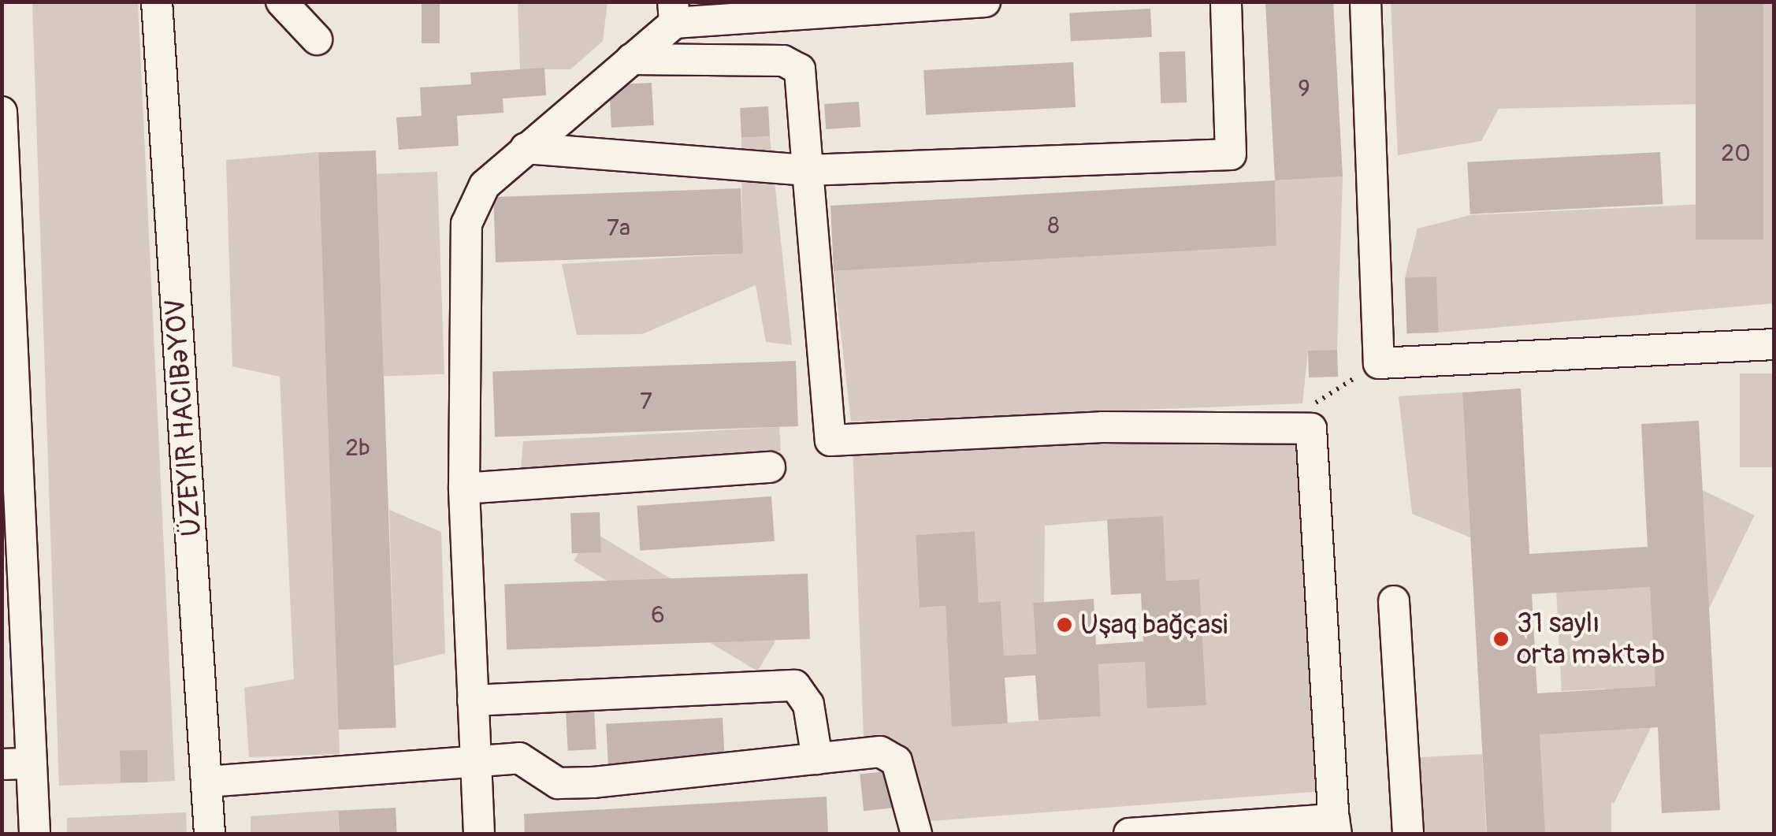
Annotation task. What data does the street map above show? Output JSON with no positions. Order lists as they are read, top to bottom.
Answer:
{
  "places": ["Uşaq bağçasi", "31 saylı orta məktəb"],
  "house_numbers": [
    "9",
    "20",
    "8",
    "7a",
    "7",
    "2b",
    "6"
  ]
}
